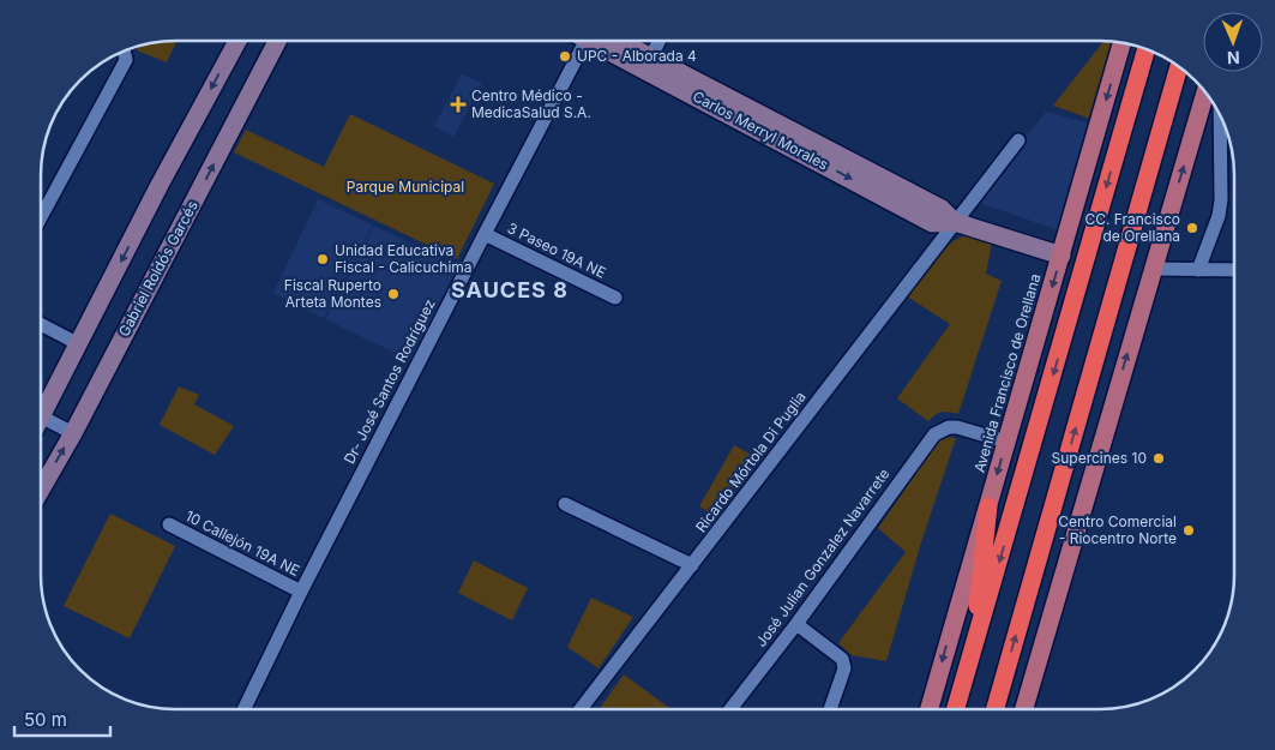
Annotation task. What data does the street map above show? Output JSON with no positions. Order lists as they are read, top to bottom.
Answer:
{
  "streets": {
    "main road": ["Carlos Merryl Morales", "Gabriel Roldós Garcés", "Avenida Francisco de Orellana"],
    "street": [
      "3 Paseo 19A NE",
      "Dr- José Santos Rodríguez",
      "Ricardo Mórtola Di Puglia",
      "10 Callejón 19A NE",
      "José Julian Gonzalez Navarrete"
    ]
  },
  "crossings": [
    ["Carlos Merryl Morales", "Avenida Francisco de Orellana"],
    ["Carlos Merryl Morales", "Ricardo Mórtola Di Puglia"],
    ["3 Paseo 19A NE", "Dr- José Santos Rodríguez"],
    ["Avenida Francisco de Orellana", "José Julian Gonzalez Navarrete"],
    ["Dr- José Santos Rodríguez", "10 Callejón 19A NE"]
  ],
  "districts": ["SAUCES 8"],
  "parks": ["Parque Municipal"],
  "places": {
    "other": [
      "UPC - Alborada 4",
      "CC. Francisco de Orellana",
      "Unidad Educativa Fiscal - Calicuchima",
      "Fiscal Ruperto Arteta Montes",
      "Supercines 10",
      "Centro Comercial - Riocentro Norte"
    ],
    "health": ["Centro Médico - MedicaSalud S.A."]
  },
  "scale_bar": "50 m",
  "north": "bottom"
}
